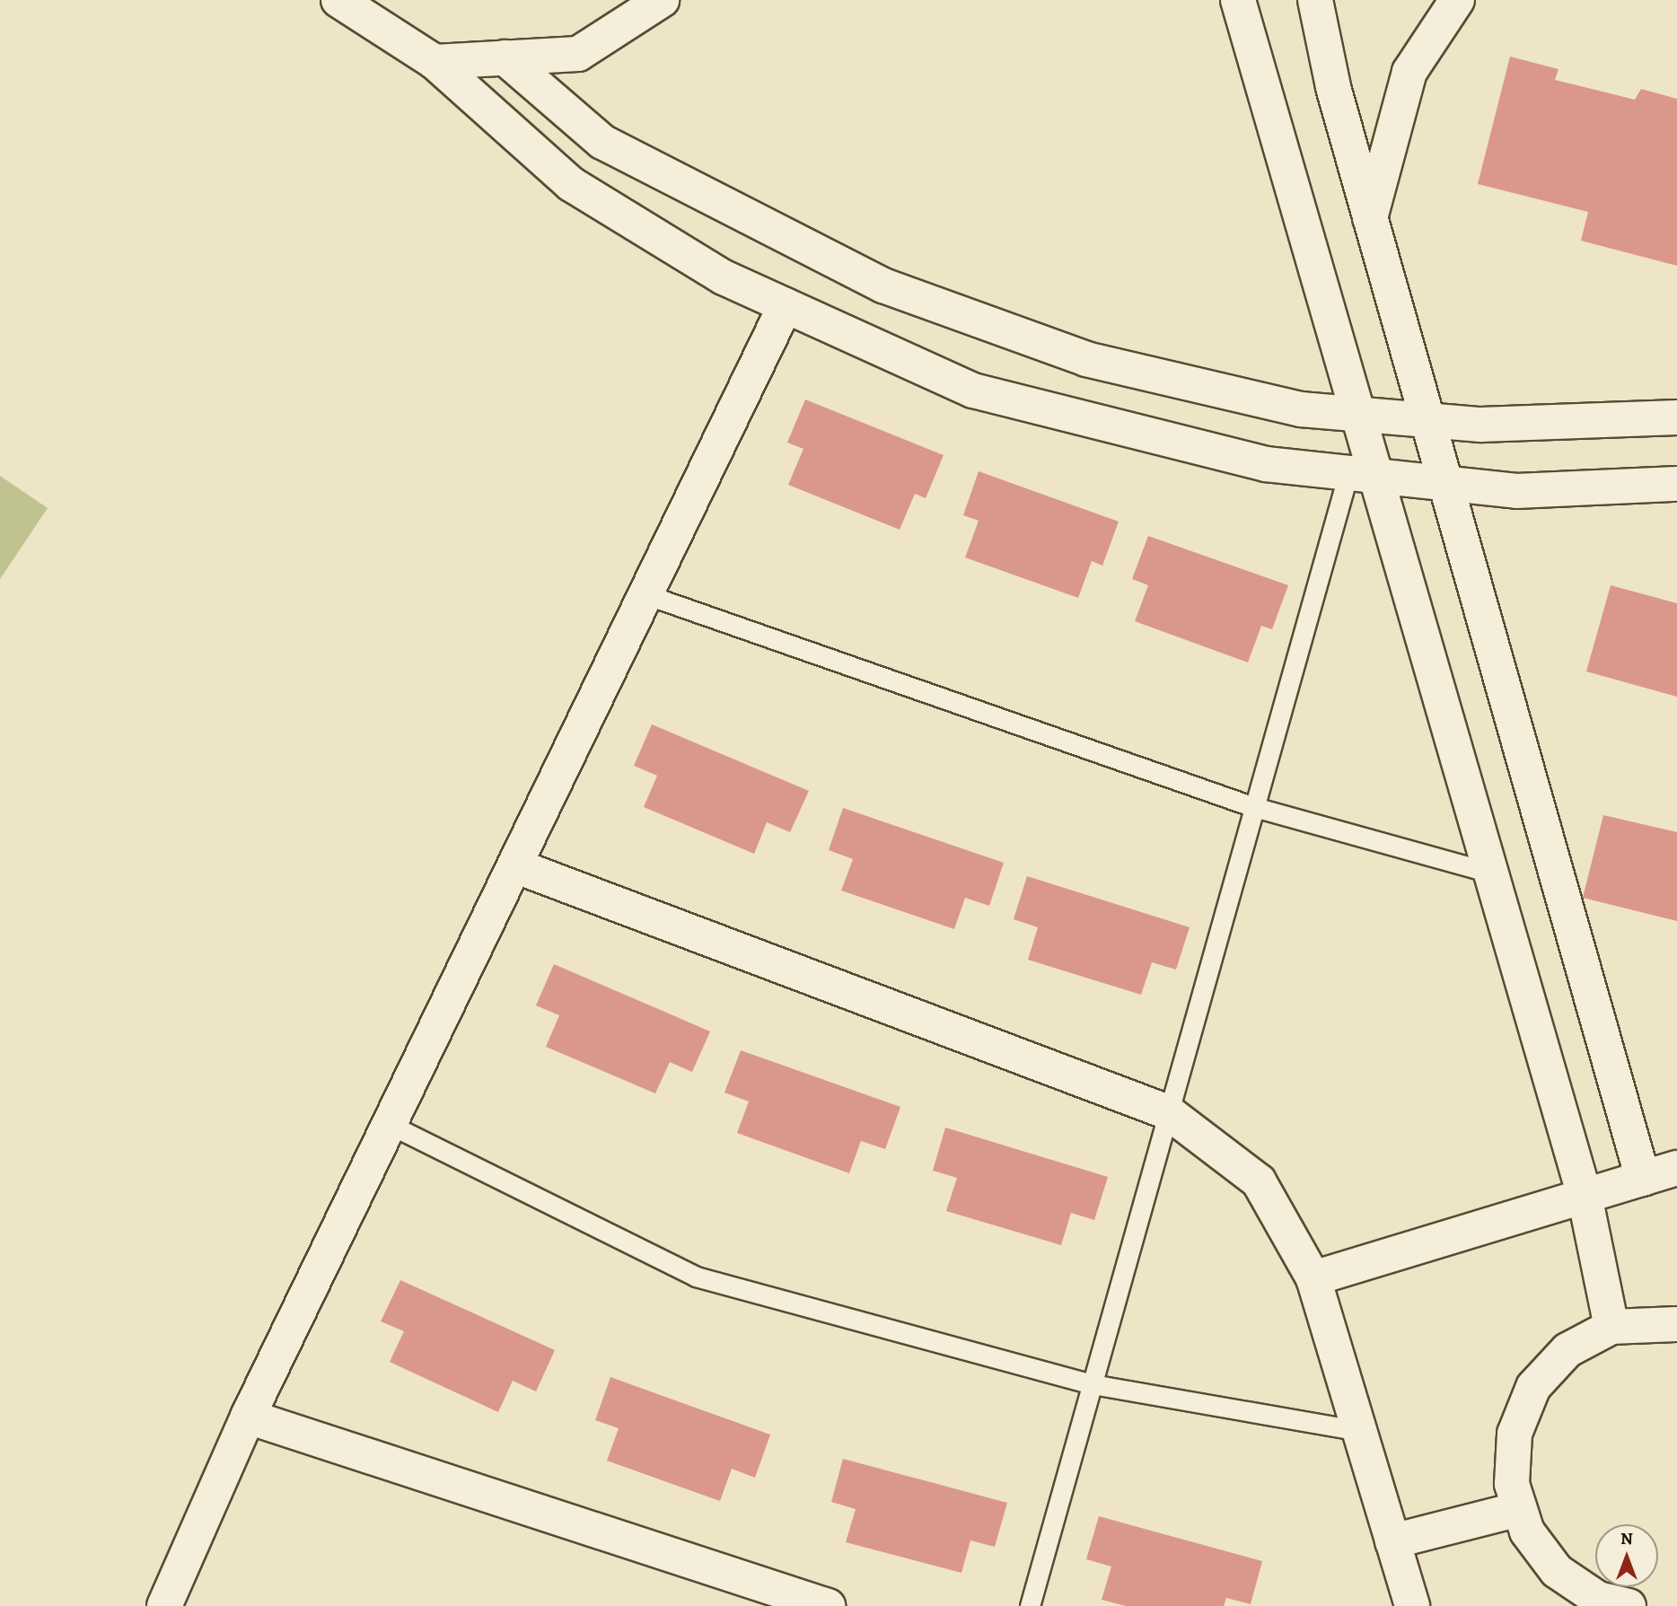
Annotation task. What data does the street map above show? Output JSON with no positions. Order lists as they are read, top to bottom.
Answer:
{
  "north": "top"
}
